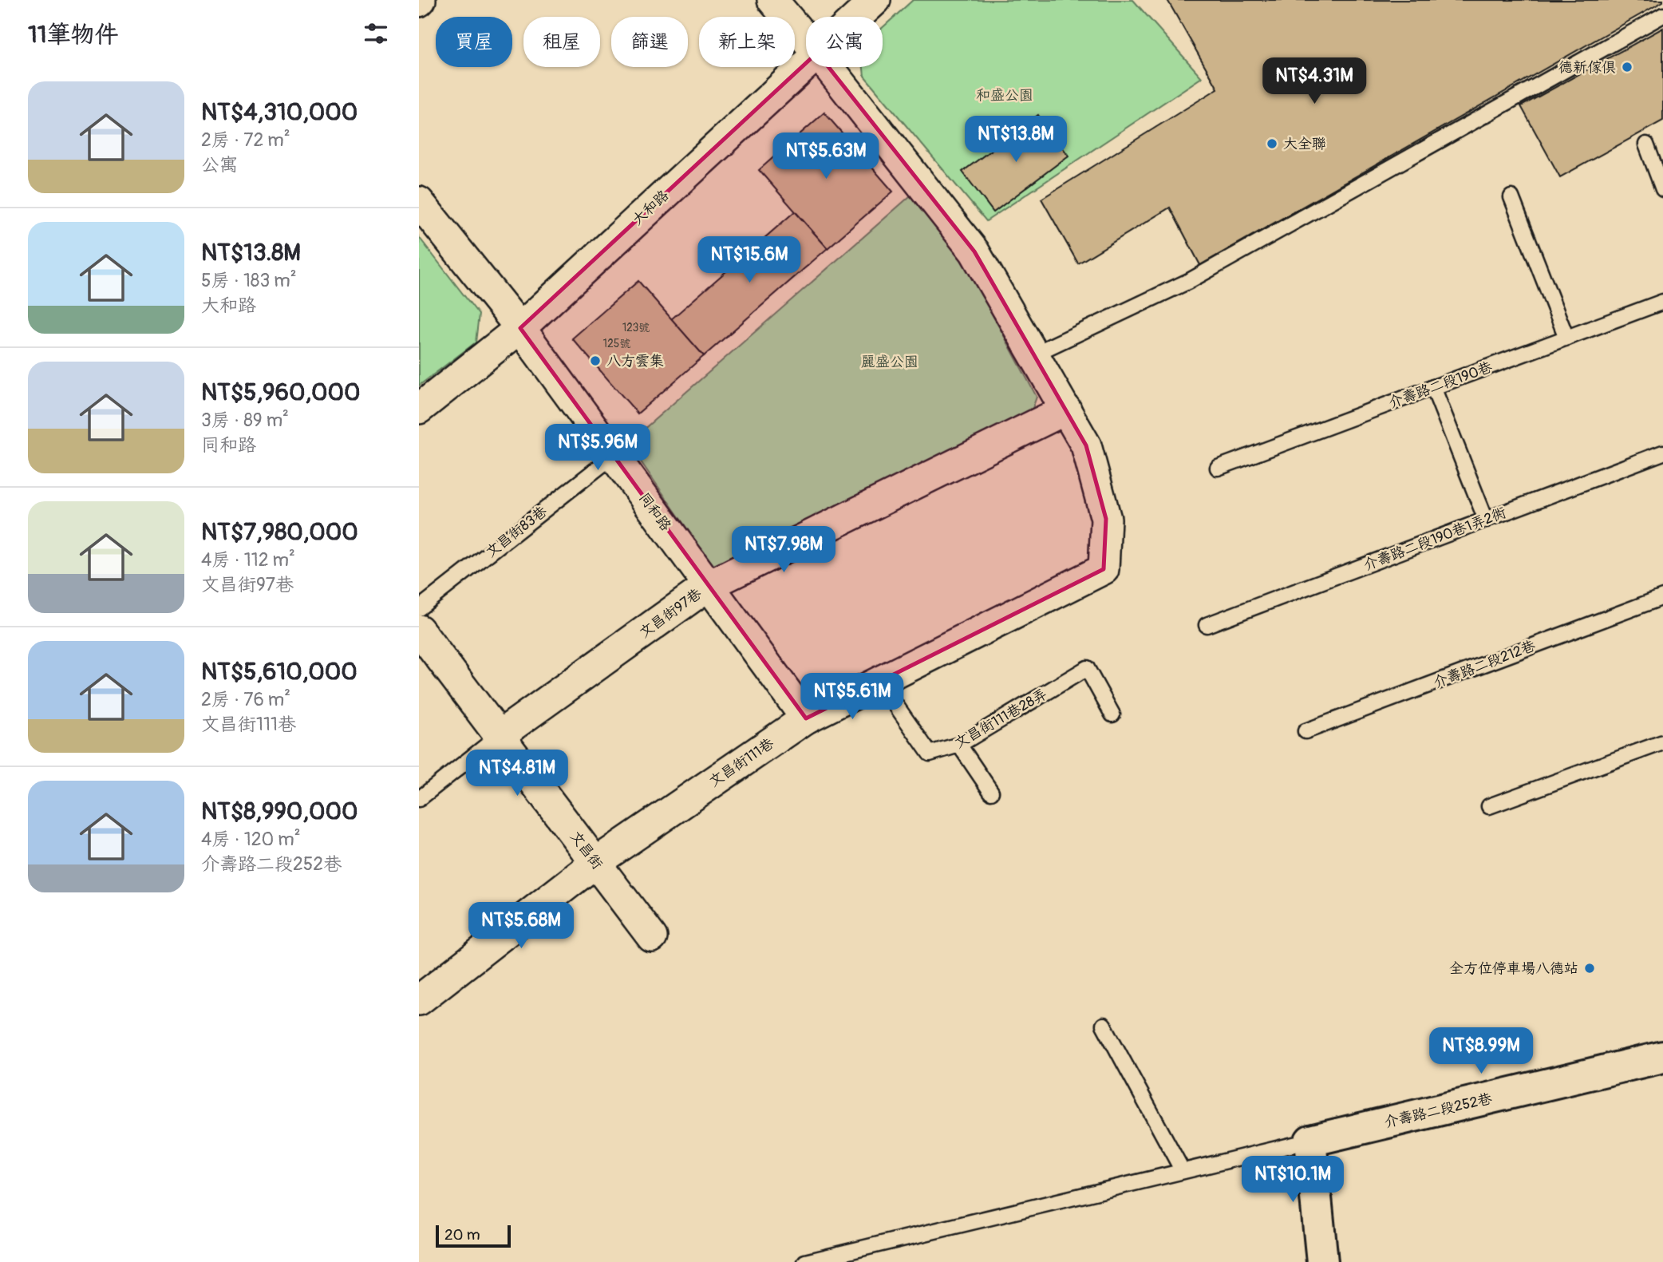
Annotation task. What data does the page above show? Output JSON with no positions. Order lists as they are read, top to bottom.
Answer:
{
  "streets": {
    "street": [
      "大和路",
      "同和路",
      "文昌街97巷",
      "文昌街111巷",
      "文昌街",
      "介壽路二段252巷"
    ],
    "lane": [
      "介壽路二段190巷",
      "文昌街83巷",
      "介壽路二段190巷1弄2衖",
      "介壽路二段212巷",
      "文昌街111巷28弄"
    ]
  },
  "crossings": [
    ["大和路", "同和路"],
    ["同和路", "文昌街83巷"],
    ["同和路", "文昌街97巷"],
    ["同和路", "文昌街111巷"],
    ["文昌街97巷", "文昌街111巷"],
    ["文昌街97巷", "文昌街"],
    ["文昌街111巷28弄", "文昌街111巷"],
    ["文昌街111巷", "文昌街"]
  ],
  "parks": ["和盛公園", "麗盛公園"],
  "places": [
    "德新傢俱",
    "大全聯",
    "八方雲集",
    "全方位停車場八德站"
  ],
  "house_numbers": ["123號", "125號"],
  "scale_bar": "20 m",
  "page": {
    "heading": "11筆物件",
    "chip": [
      "買屋",
      "租屋",
      "篩選",
      "新上架",
      "公寓"
    ],
    "price": [
      "NT$4.31M",
      "NT$13.8M",
      "NT$5.63M",
      "NT$15.6M",
      "NT$5.96M",
      "NT$7.98M",
      "NT$5.61M",
      "NT$4.81M",
      "NT$5.68M",
      "NT$8.99M",
      "NT$10.1M"
    ],
    "list": [
      {
        "name": "NT$4,310,000",
        "note": "2房 · 72 m² · 公寓"
      },
      {
        "name": "NT$13.8M",
        "note": "5房 · 183 m² · 大和路"
      },
      {
        "name": "NT$5,960,000",
        "note": "3房 · 89 m² · 同和路"
      },
      {
        "name": "NT$7,980,000",
        "note": "4房 · 112 m² · 文昌街97巷"
      },
      {
        "name": "NT$5,610,000",
        "note": "2房 · 76 m² · 文昌街111巷"
      },
      {
        "name": "NT$8,990,000",
        "note": "4房 · 120 m² · 介壽路二段252巷"
      }
    ],
    "scale": "20 m"
  }
}
